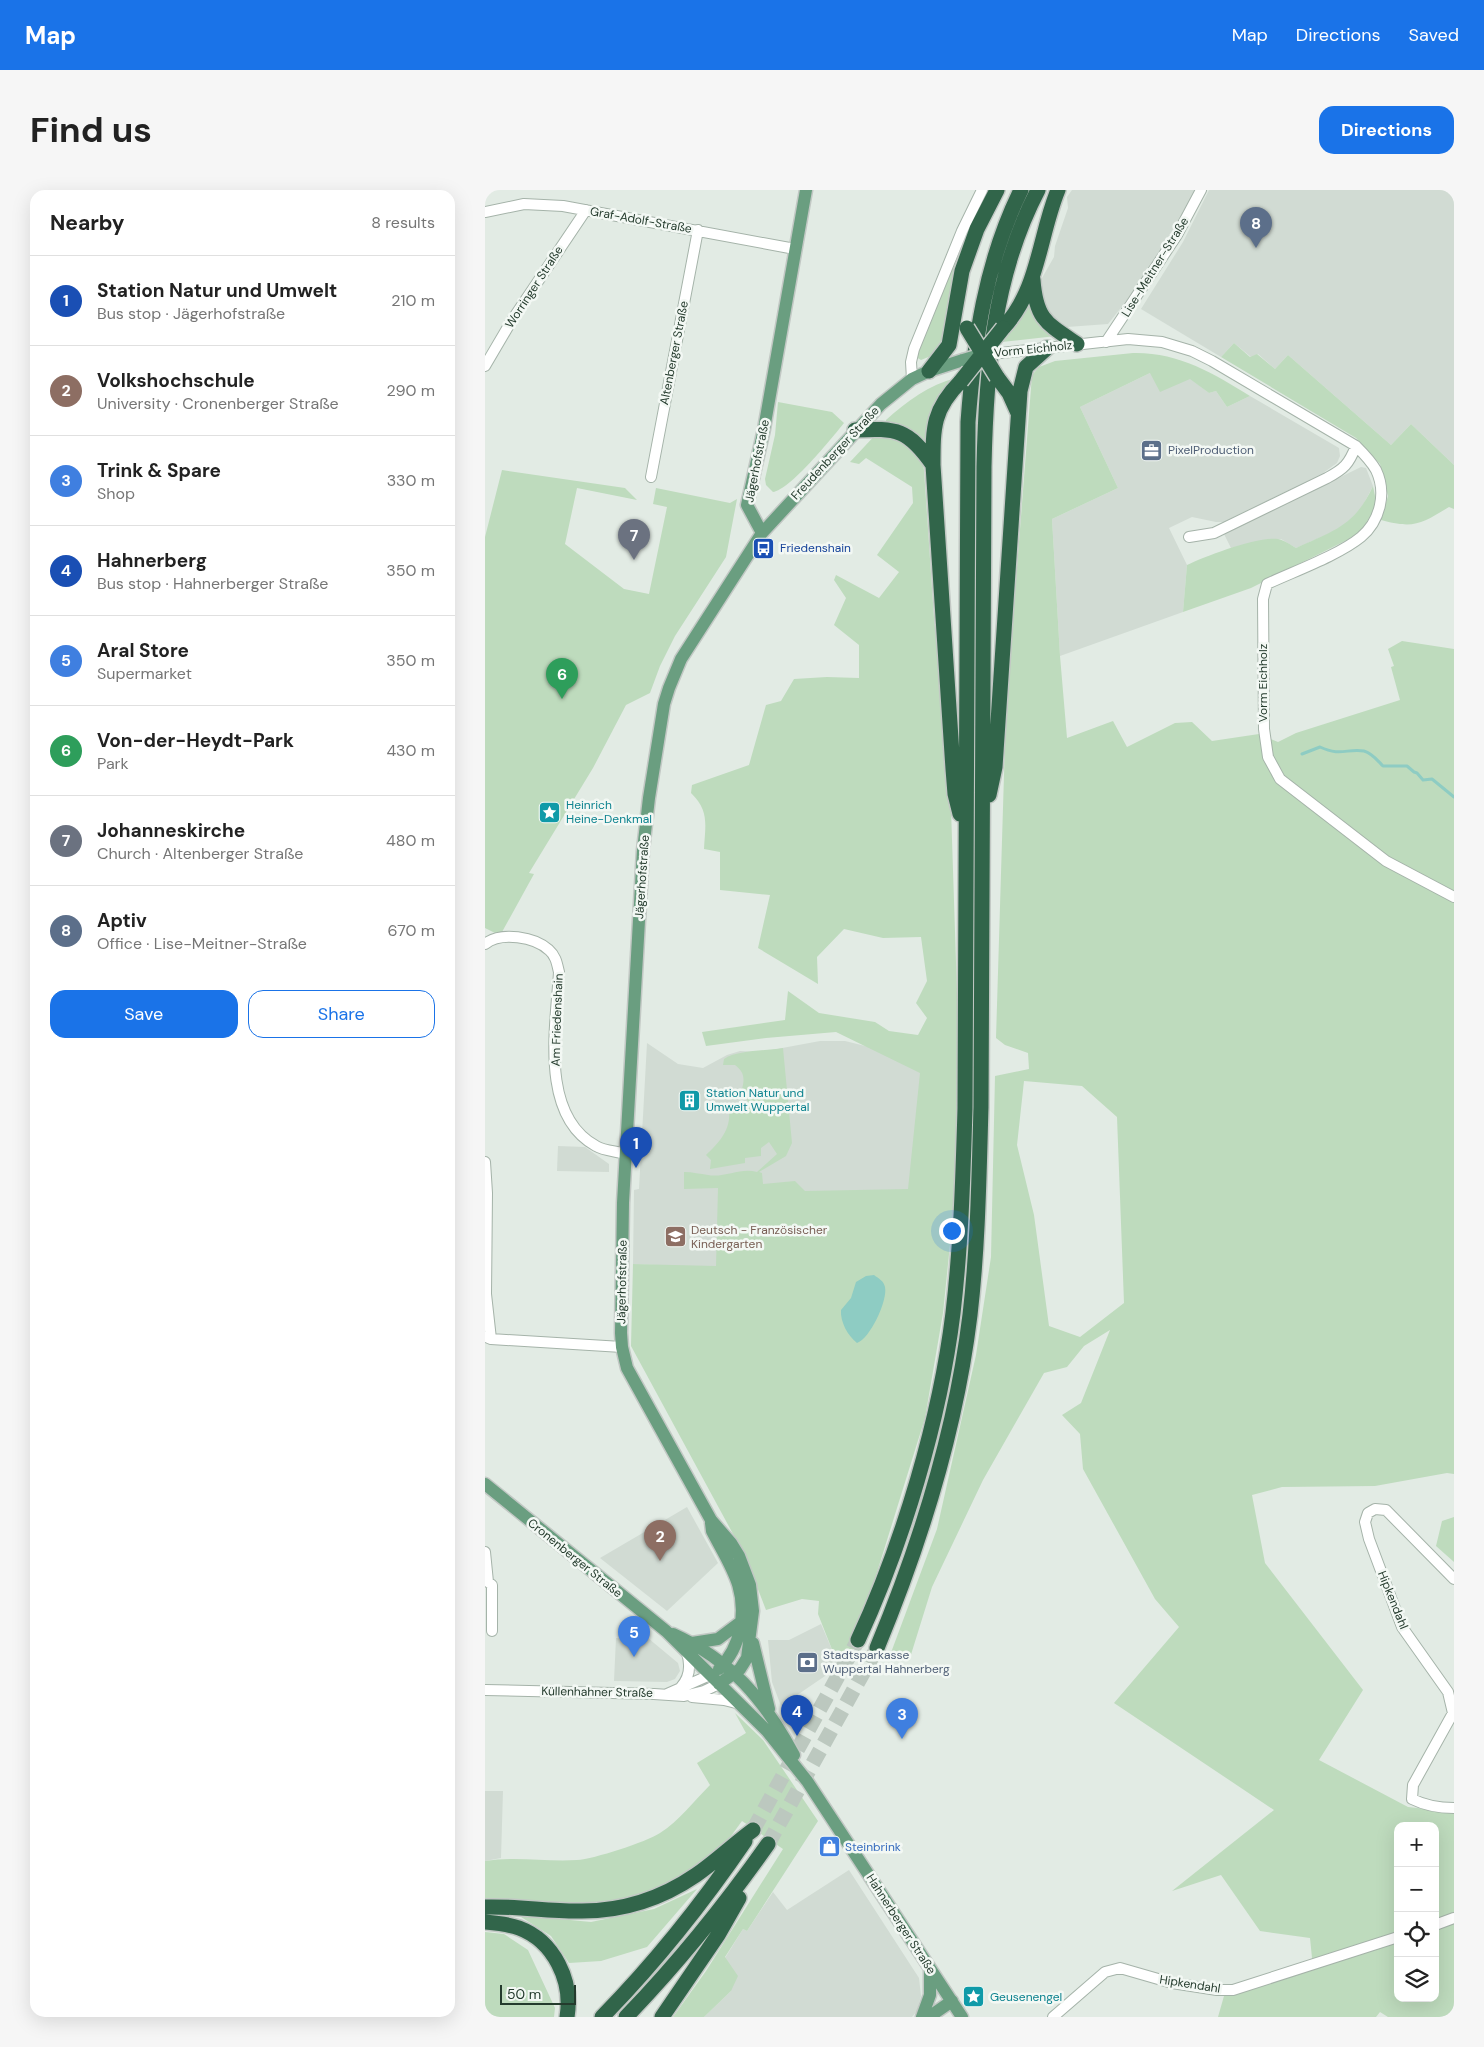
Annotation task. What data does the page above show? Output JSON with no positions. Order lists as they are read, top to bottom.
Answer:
{
  "streets": {
    "main road": [
      "Freudenberger Straße",
      "Jägerhofstraße",
      "Cronenberger Straße",
      "Hahnerberger Straße"
    ],
    "street": [
      "Graf-Adolf-Straße",
      "Lise-Meitner-Straße",
      "Worringer Straße",
      "Vorm Eichholz",
      "Altenberger Straße",
      "Am Friedenshain",
      "Hipkendahl",
      "Küllenhahner Straße"
    ]
  },
  "crossings": [
    ["Graf-Adolf-Straße", "Worringer Straße"],
    ["Graf-Adolf-Straße", "Altenberger Straße"],
    ["Graf-Adolf-Straße", "Jägerhofstraße"],
    ["Lise-Meitner-Straße", "Vorm Eichholz"],
    ["Vorm Eichholz", "Freudenberger Straße"],
    ["Freudenberger Straße", "Jägerhofstraße"],
    ["Jägerhofstraße", "Am Friedenshain"],
    ["Jägerhofstraße", "Cronenberger Straße"],
    ["Jägerhofstraße", "Hahnerberger Straße"],
    ["Cronenberger Straße", "Hahnerberger Straße"]
  ],
  "places": {
    "office": ["PixelProduction"],
    "bus stop": ["Friedenshain"],
    "place": ["Heinrich Heine-Denkmal", "Geusenengel"],
    "building": ["Station Natur und Umwelt Wuppertal"],
    "school or university": ["Deutsch - Französischer Kindergarten"],
    "bank": ["Stadtsparkasse Wuppertal Hahnerberg"],
    "shop": ["Steinbrink"]
  },
  "scale_bar": "50 m",
  "page": {
    "header": "Map",
    "nav": ["Map", "Directions", "Saved"],
    "buttons": [
      "Directions",
      ["Save", "Share"]
    ],
    "title": "Find us",
    "heading": ["Nearby", "8 results"],
    "pins": [
      "8",
      "7",
      "6",
      "1",
      "2",
      "5",
      "4",
      "3"
    ],
    "list": [
      {
        "mark": "1",
        "name": "Station Natur und Umwelt",
        "note": "Bus stop · Jägerhofstraße",
        "value": "210 m"
      },
      {
        "mark": "2",
        "name": "Volkshochschule",
        "note": "University · Cronenberger Straße",
        "value": "290 m"
      },
      {
        "mark": "3",
        "name": "Trink & Spare",
        "note": "Shop",
        "value": "330 m"
      },
      {
        "mark": "4",
        "name": "Hahnerberg",
        "note": "Bus stop · Hahnerberger Straße",
        "value": "350 m"
      },
      {
        "mark": "5",
        "name": "Aral Store",
        "note": "Supermarket",
        "value": "350 m"
      },
      {
        "mark": "6",
        "name": "Von-der-Heydt-Park",
        "note": "Park",
        "value": "430 m"
      },
      {
        "mark": "7",
        "name": "Johanneskirche",
        "note": "Church · Altenberger Straße",
        "value": "480 m"
      },
      {
        "mark": "8",
        "name": "Aptiv",
        "note": "Office · Lise-Meitner-Straße",
        "value": "670 m"
      }
    ],
    "map_buttons": ["+", "−"],
    "scale": "50 m"
  }
}
